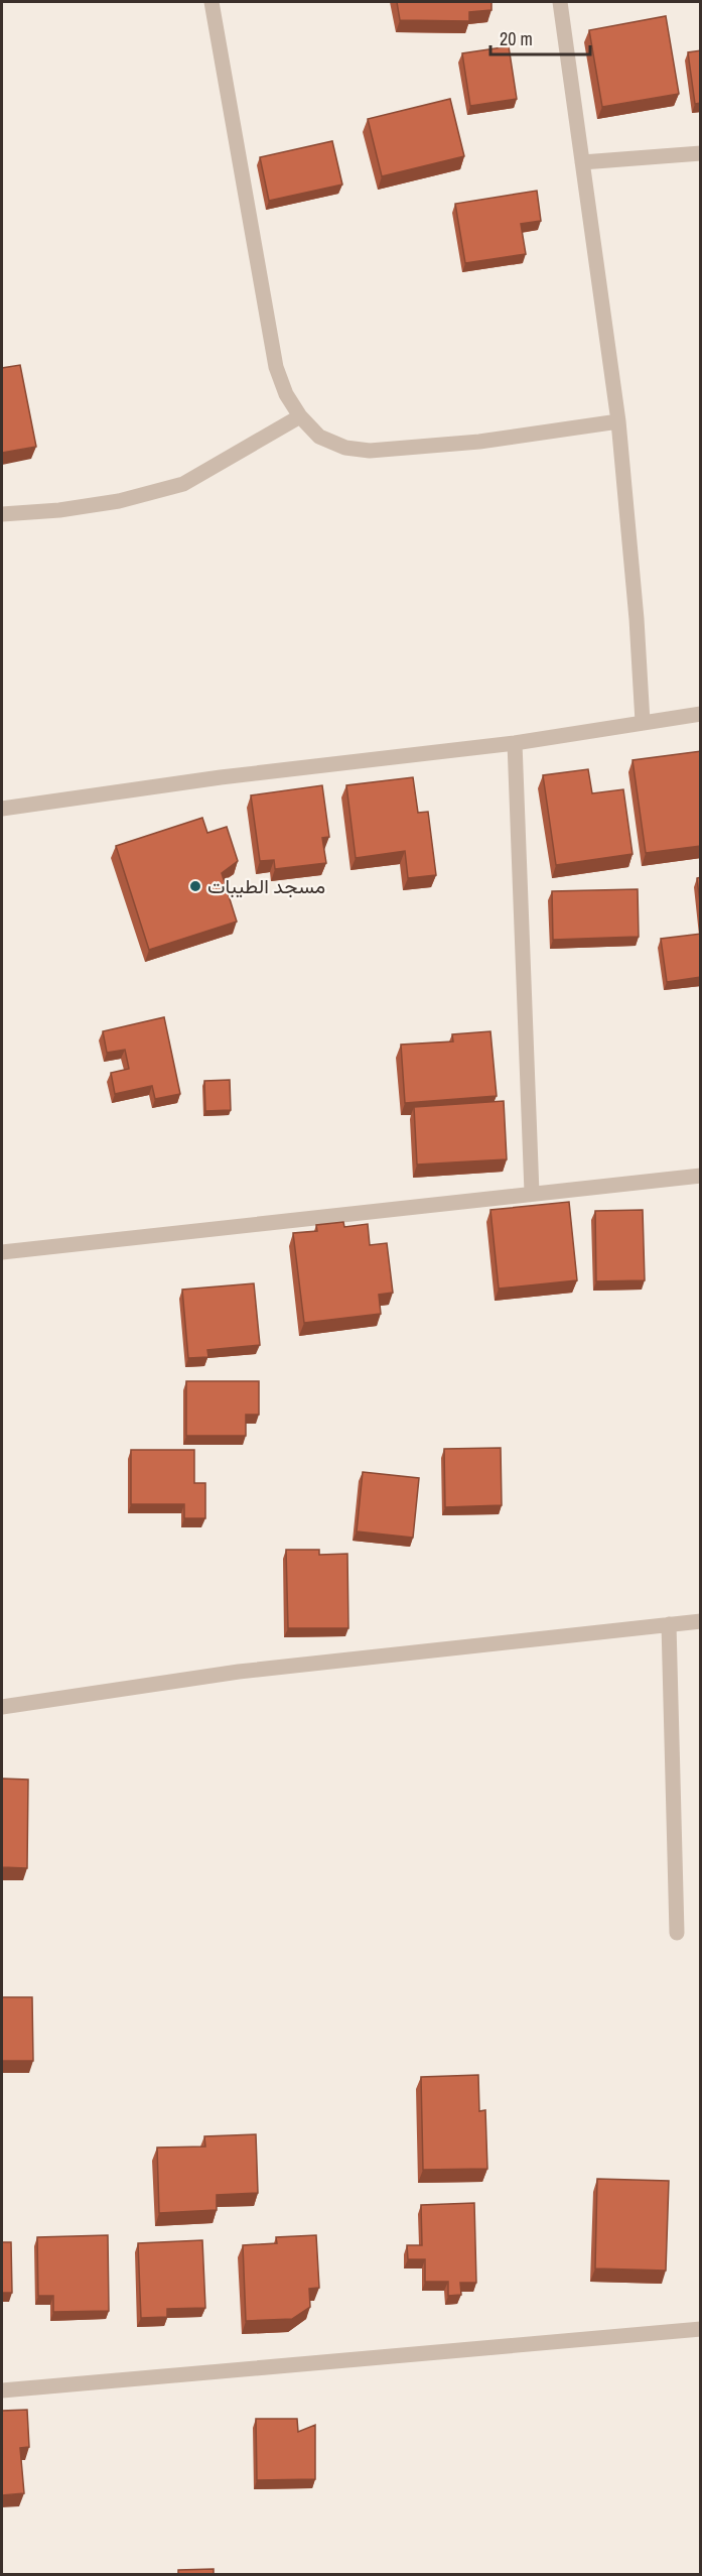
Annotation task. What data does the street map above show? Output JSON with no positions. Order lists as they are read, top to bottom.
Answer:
{
  "places": ["مسجد الطيبات"],
  "scale_bar": "20 m"
}
